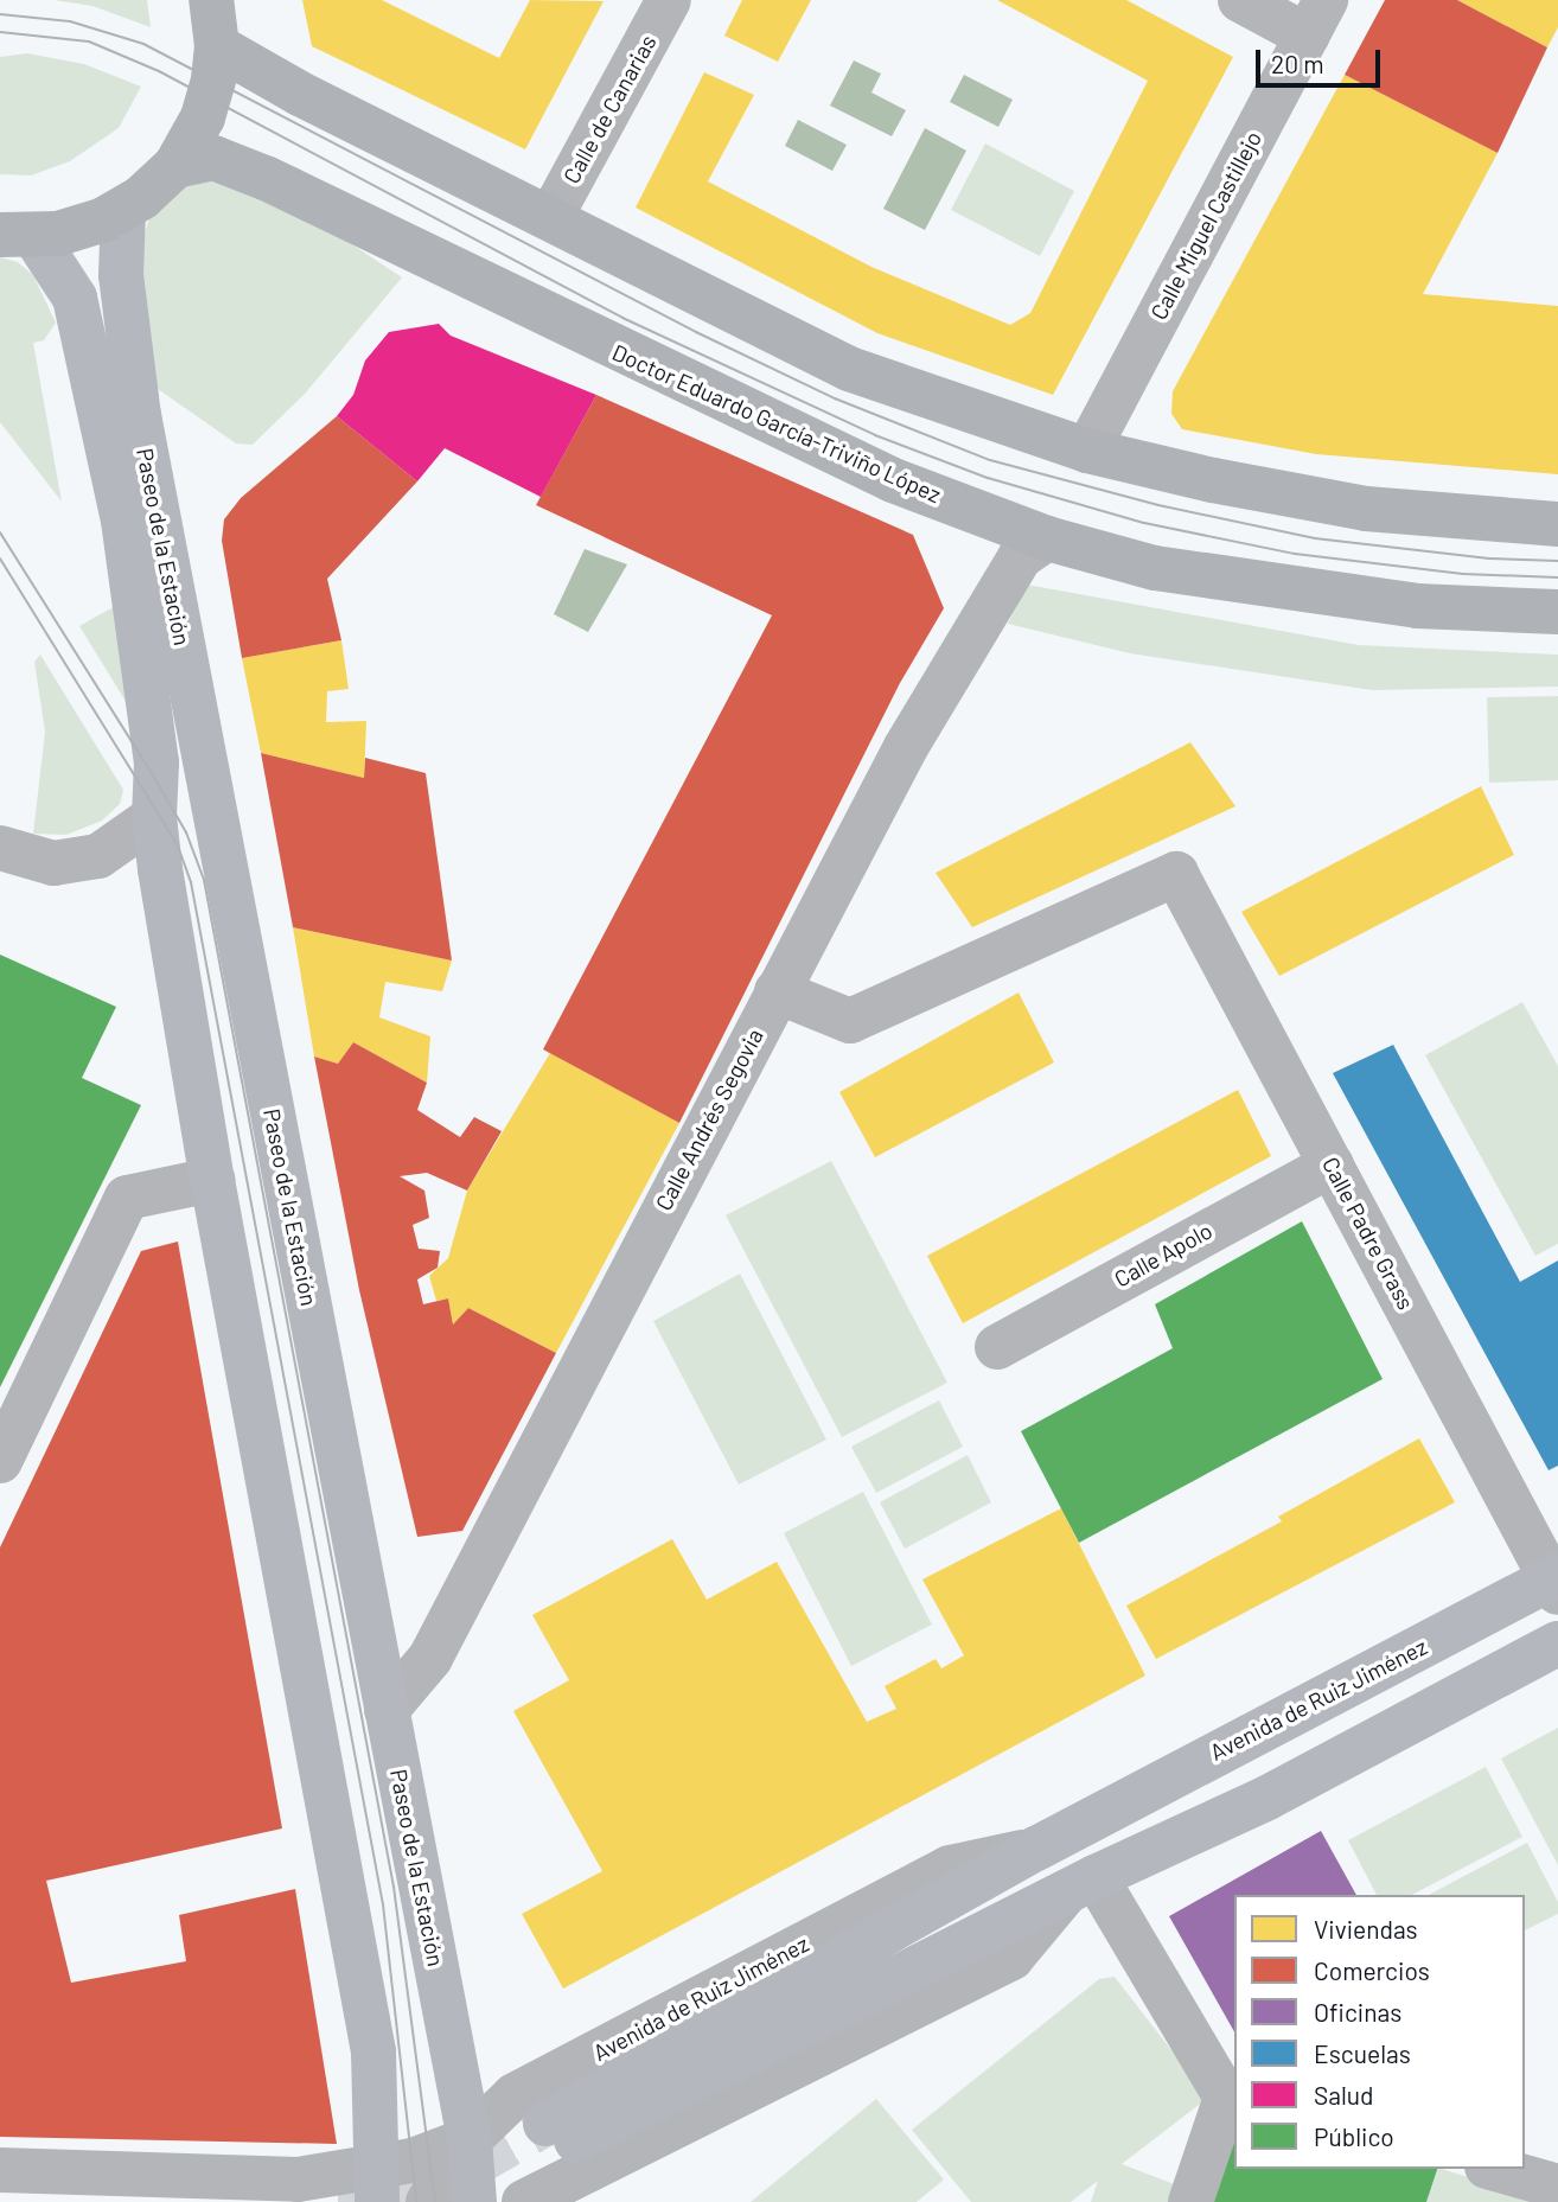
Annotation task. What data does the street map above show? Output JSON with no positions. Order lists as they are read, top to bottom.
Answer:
{
  "streets": {
    "highway": ["Doctor Eduardo García-Triviño López"],
    "main road": ["Paseo de la Estación", "Avenida de Ruiz Jiménez"],
    "street": [
      "Calle de Canarias",
      "Calle Miguel Castillejo",
      "Calle Andrés Segovia",
      "Calle Padre Grass",
      "Calle Apolo"
    ]
  },
  "crossings": [
    ["Doctor Eduardo García-Triviño López", "Calle Andrés Segovia"],
    ["Paseo de la Estación", "Calle Andrés Segovia"],
    ["Paseo de la Estación", "Avenida de Ruiz Jiménez"],
    ["Calle Andrés Segovia", "Calle Padre Grass"],
    ["Calle Padre Grass", "Calle Apolo"],
    ["Calle Padre Grass", "Avenida de Ruiz Jiménez"]
  ],
  "legend": [
    "Viviendas",
    "Comercios",
    "Oficinas",
    "Escuelas",
    "Salud",
    "Público"
  ],
  "scale_bar": "20 m"
}
